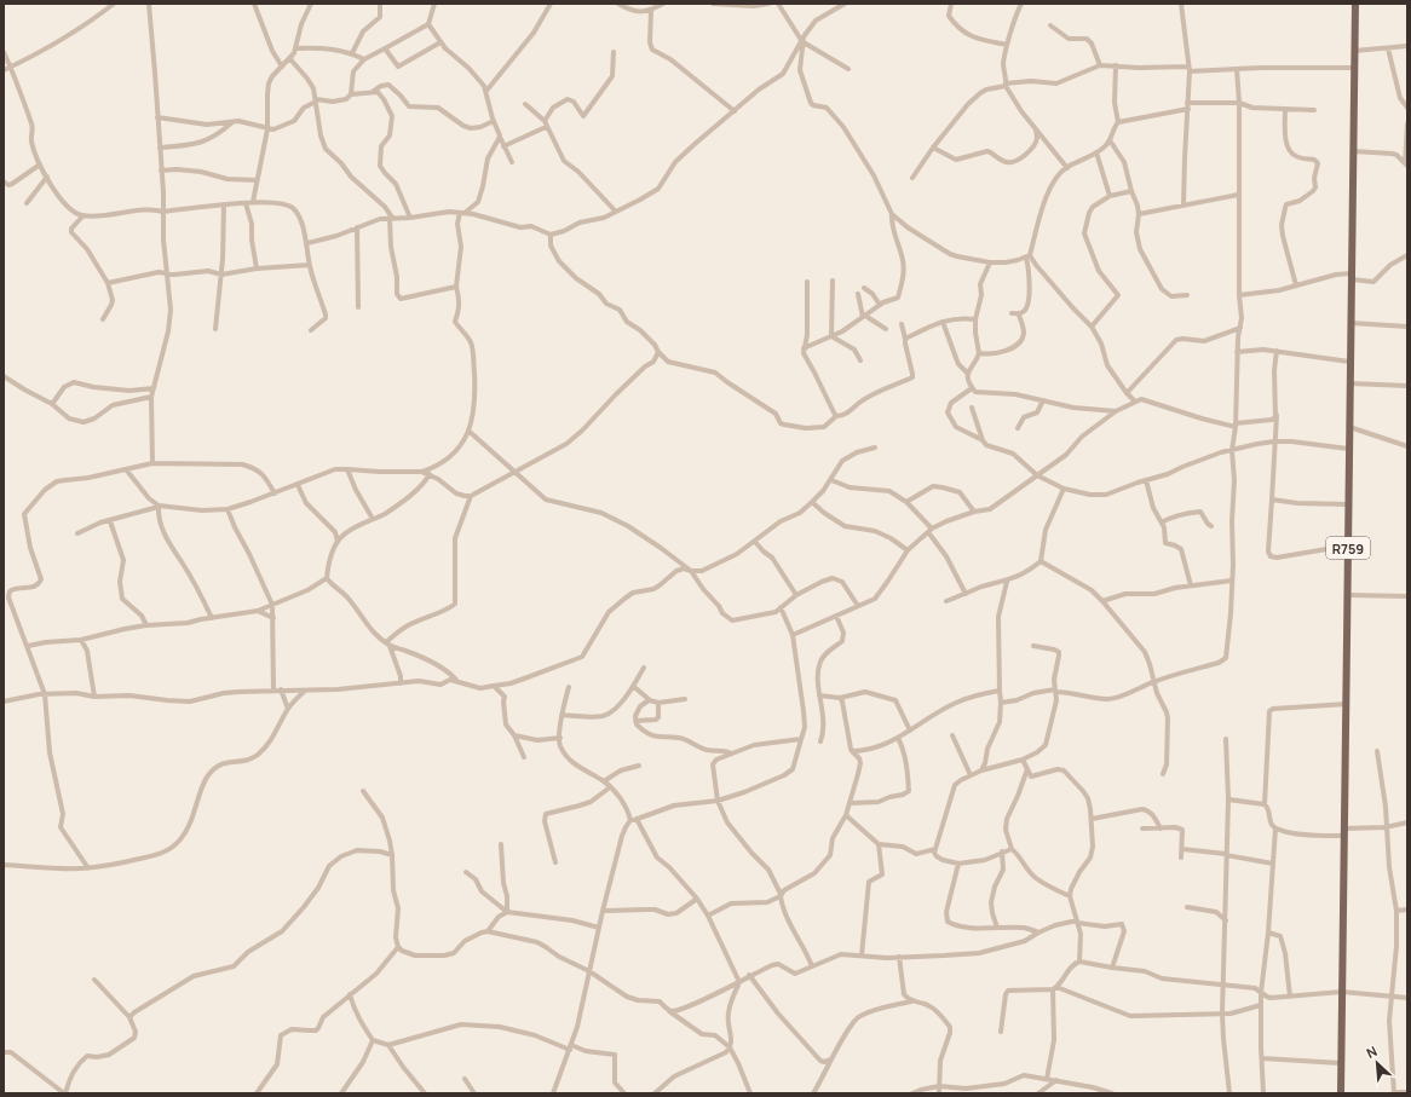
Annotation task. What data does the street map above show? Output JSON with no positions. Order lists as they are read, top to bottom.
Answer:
{
  "streets": {
    "main road": ["R759"]
  },
  "north": "top left"
}
